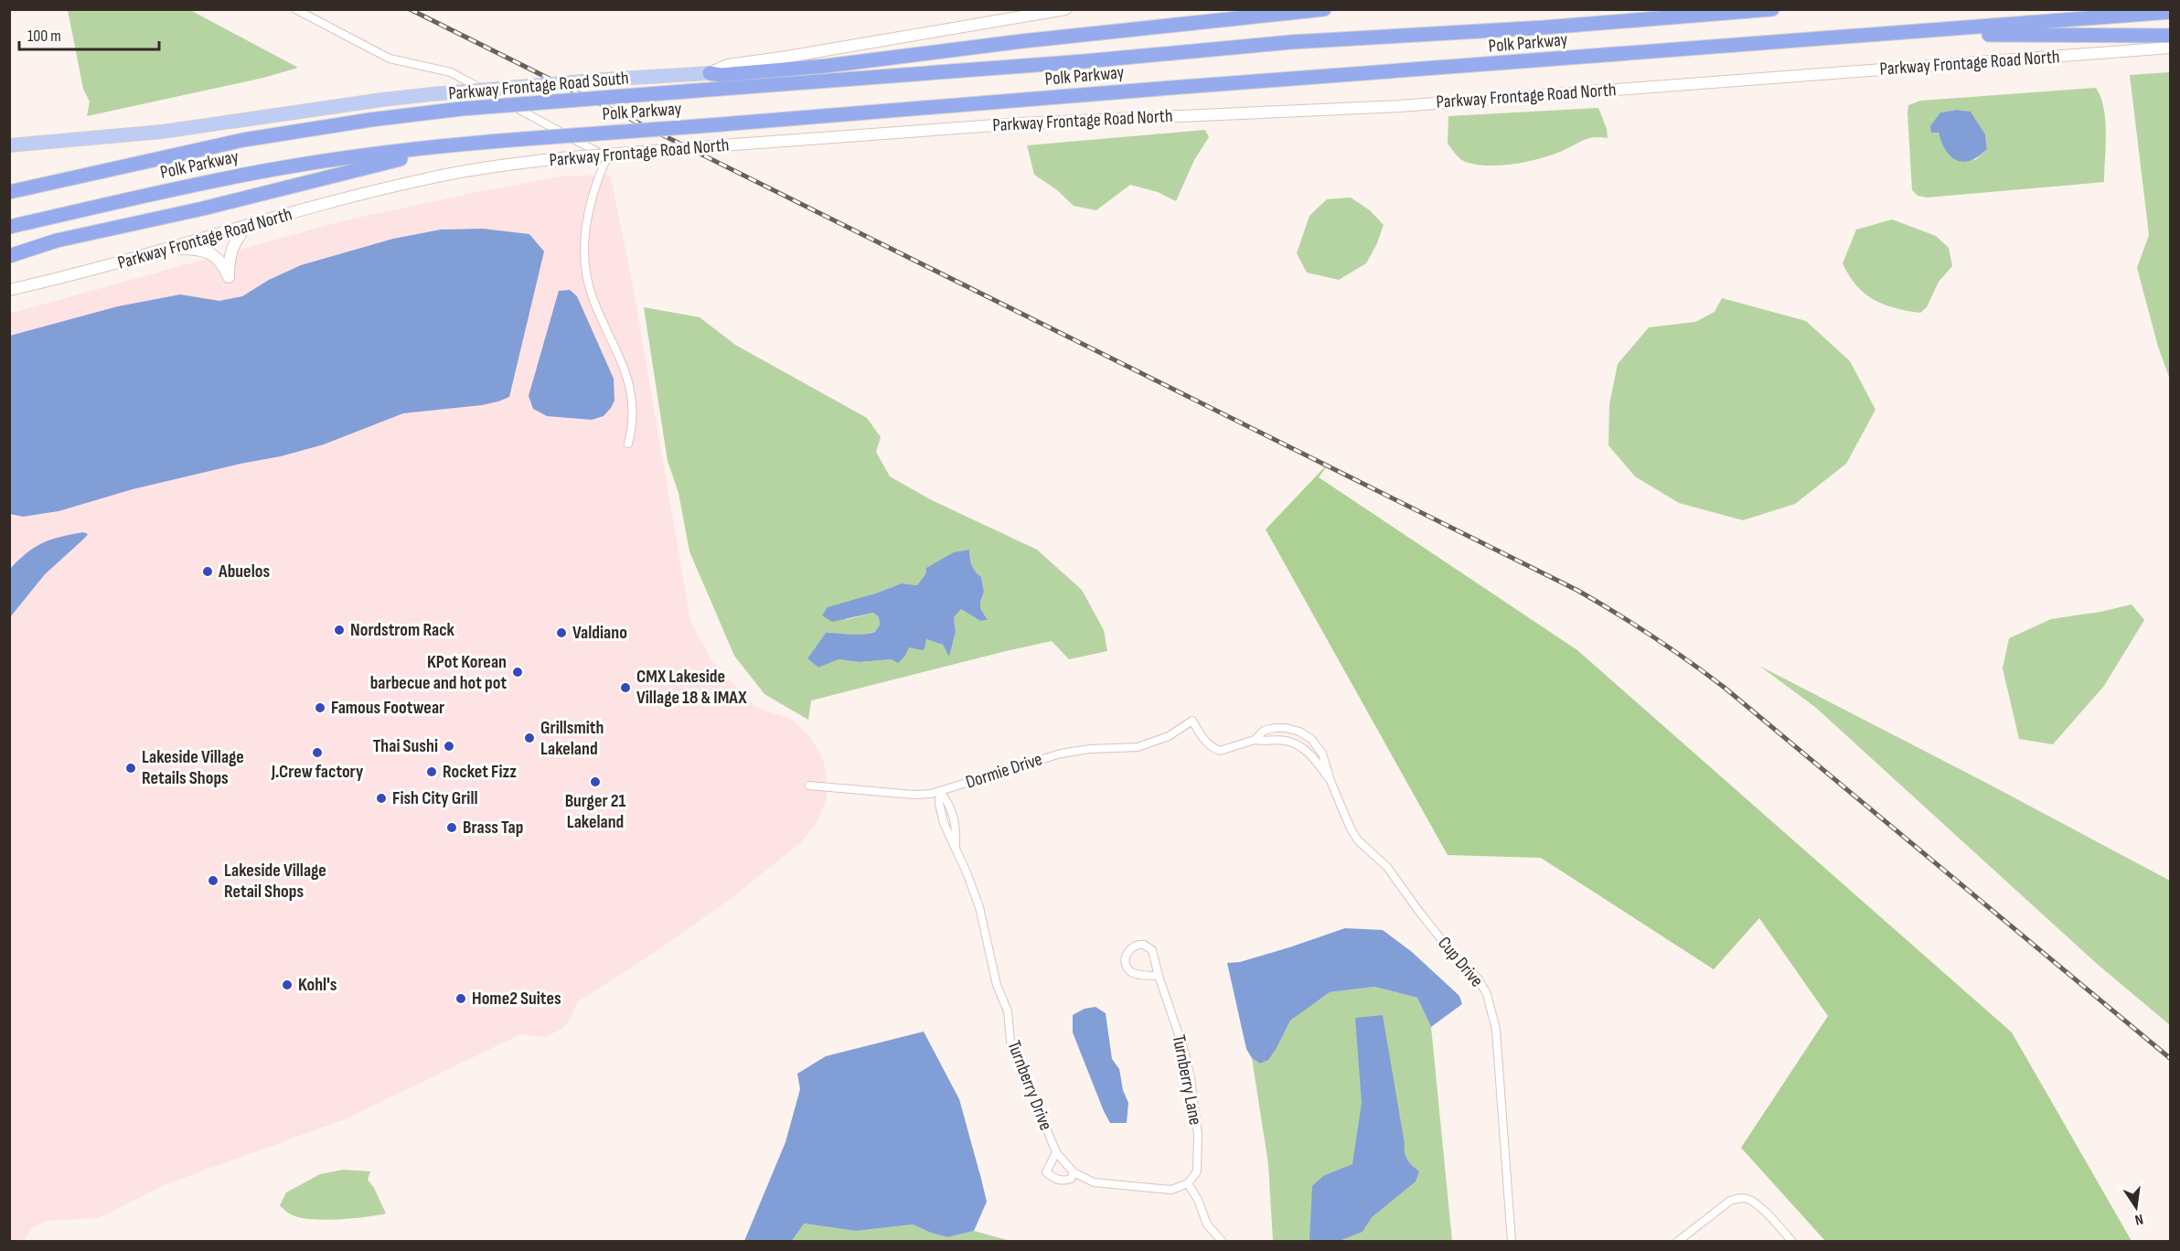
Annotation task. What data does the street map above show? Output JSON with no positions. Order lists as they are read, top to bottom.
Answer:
{
  "streets": {
    "highway": ["Polk Parkway"],
    "main road": ["Parkway Frontage Road North", "Parkway Frontage Road South"],
    "street": [
      "Dormie Drive",
      "Cup Drive",
      "Turnberry Lane",
      "Turnberry Drive"
    ]
  },
  "crossings": [
    ["Dormie Drive", "Turnberry Drive"],
    ["Turnberry Lane", "Turnberry Drive"]
  ],
  "places": [
    "Abuelos",
    "Nordstrom Rack",
    "Valdiano",
    "KPot Korean barbecue and hot pot",
    "CMX Lakeside Village 18 & IMAX",
    "Famous Footwear",
    "Grillsmith Lakeland",
    "Thai Sushi",
    "J.Crew factory",
    "Lakeside Village Retails Shops",
    "Rocket Fizz",
    "Burger 21 Lakeland",
    "Fish City Grill",
    "Brass Tap",
    "Lakeside Village Retail Shops",
    "Kohl's",
    "Home2 Suites"
  ],
  "scale_bar": "100 m",
  "north": "bottom"
}
